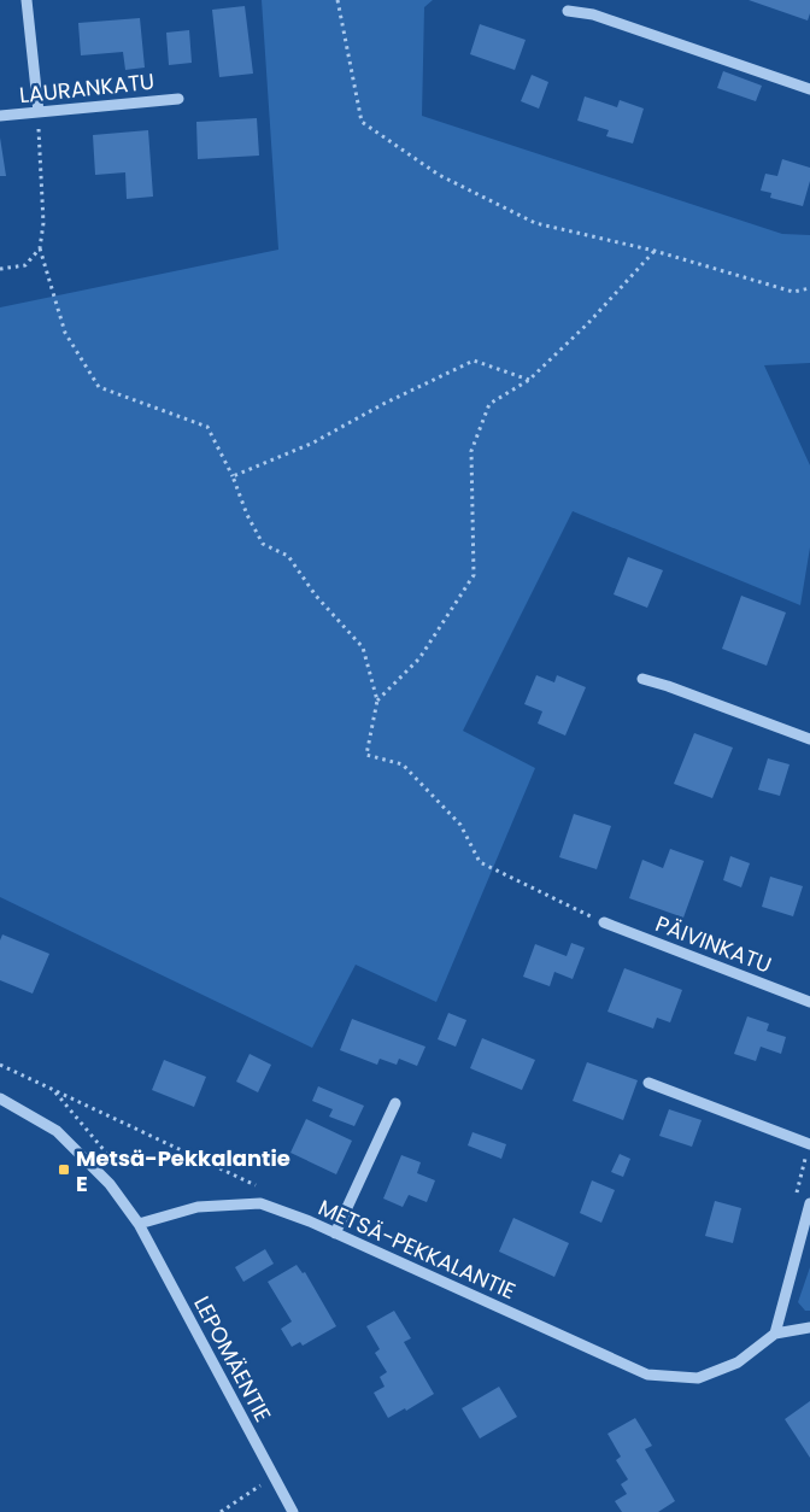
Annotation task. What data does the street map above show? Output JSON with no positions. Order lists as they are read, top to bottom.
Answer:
{
  "streets": {
    "street": [
      "LAURANKATU",
      "PÄIVINKATU",
      "METSÄ-PEKKALANTIE",
      "LEPOMÄENTIE"
    ]
  },
  "crossings": [
    ["METSÄ-PEKKALANTIE", "LEPOMÄENTIE"]
  ],
  "places": {
    "transit": ["Metsä-Pekkalantie E"]
  }
}
